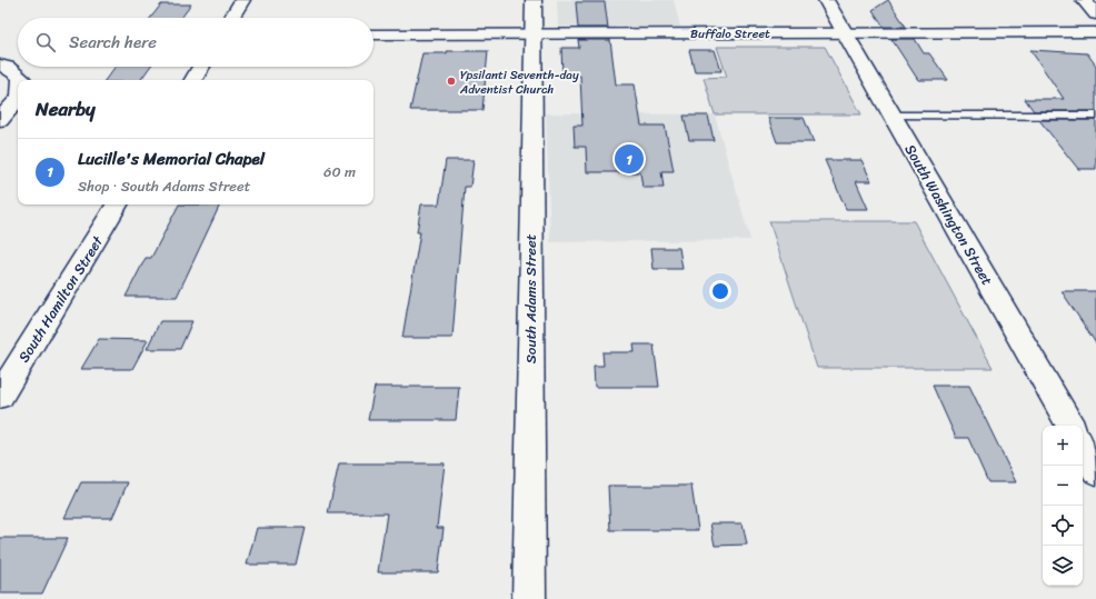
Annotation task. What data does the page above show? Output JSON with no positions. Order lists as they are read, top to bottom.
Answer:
{
  "streets": {
    "street": [
      "Buffalo Street",
      "South Washington Street",
      "South Hamilton Street",
      "South Adams Street"
    ]
  },
  "crossings": [
    ["Buffalo Street", "South Washington Street"],
    ["Buffalo Street", "South Adams Street"]
  ],
  "places": ["Ypsilanti Seventh-day Adventist Church"],
  "page": {
    "search": "Search here",
    "heading": "Nearby",
    "list": [
      {
        "mark": "1",
        "name": "Lucille's Memorial Chapel",
        "note": "Shop · South Adams Street",
        "value": "60 m"
      }
    ],
    "pins": "1",
    "map_buttons": ["+", "−"]
  }
}
